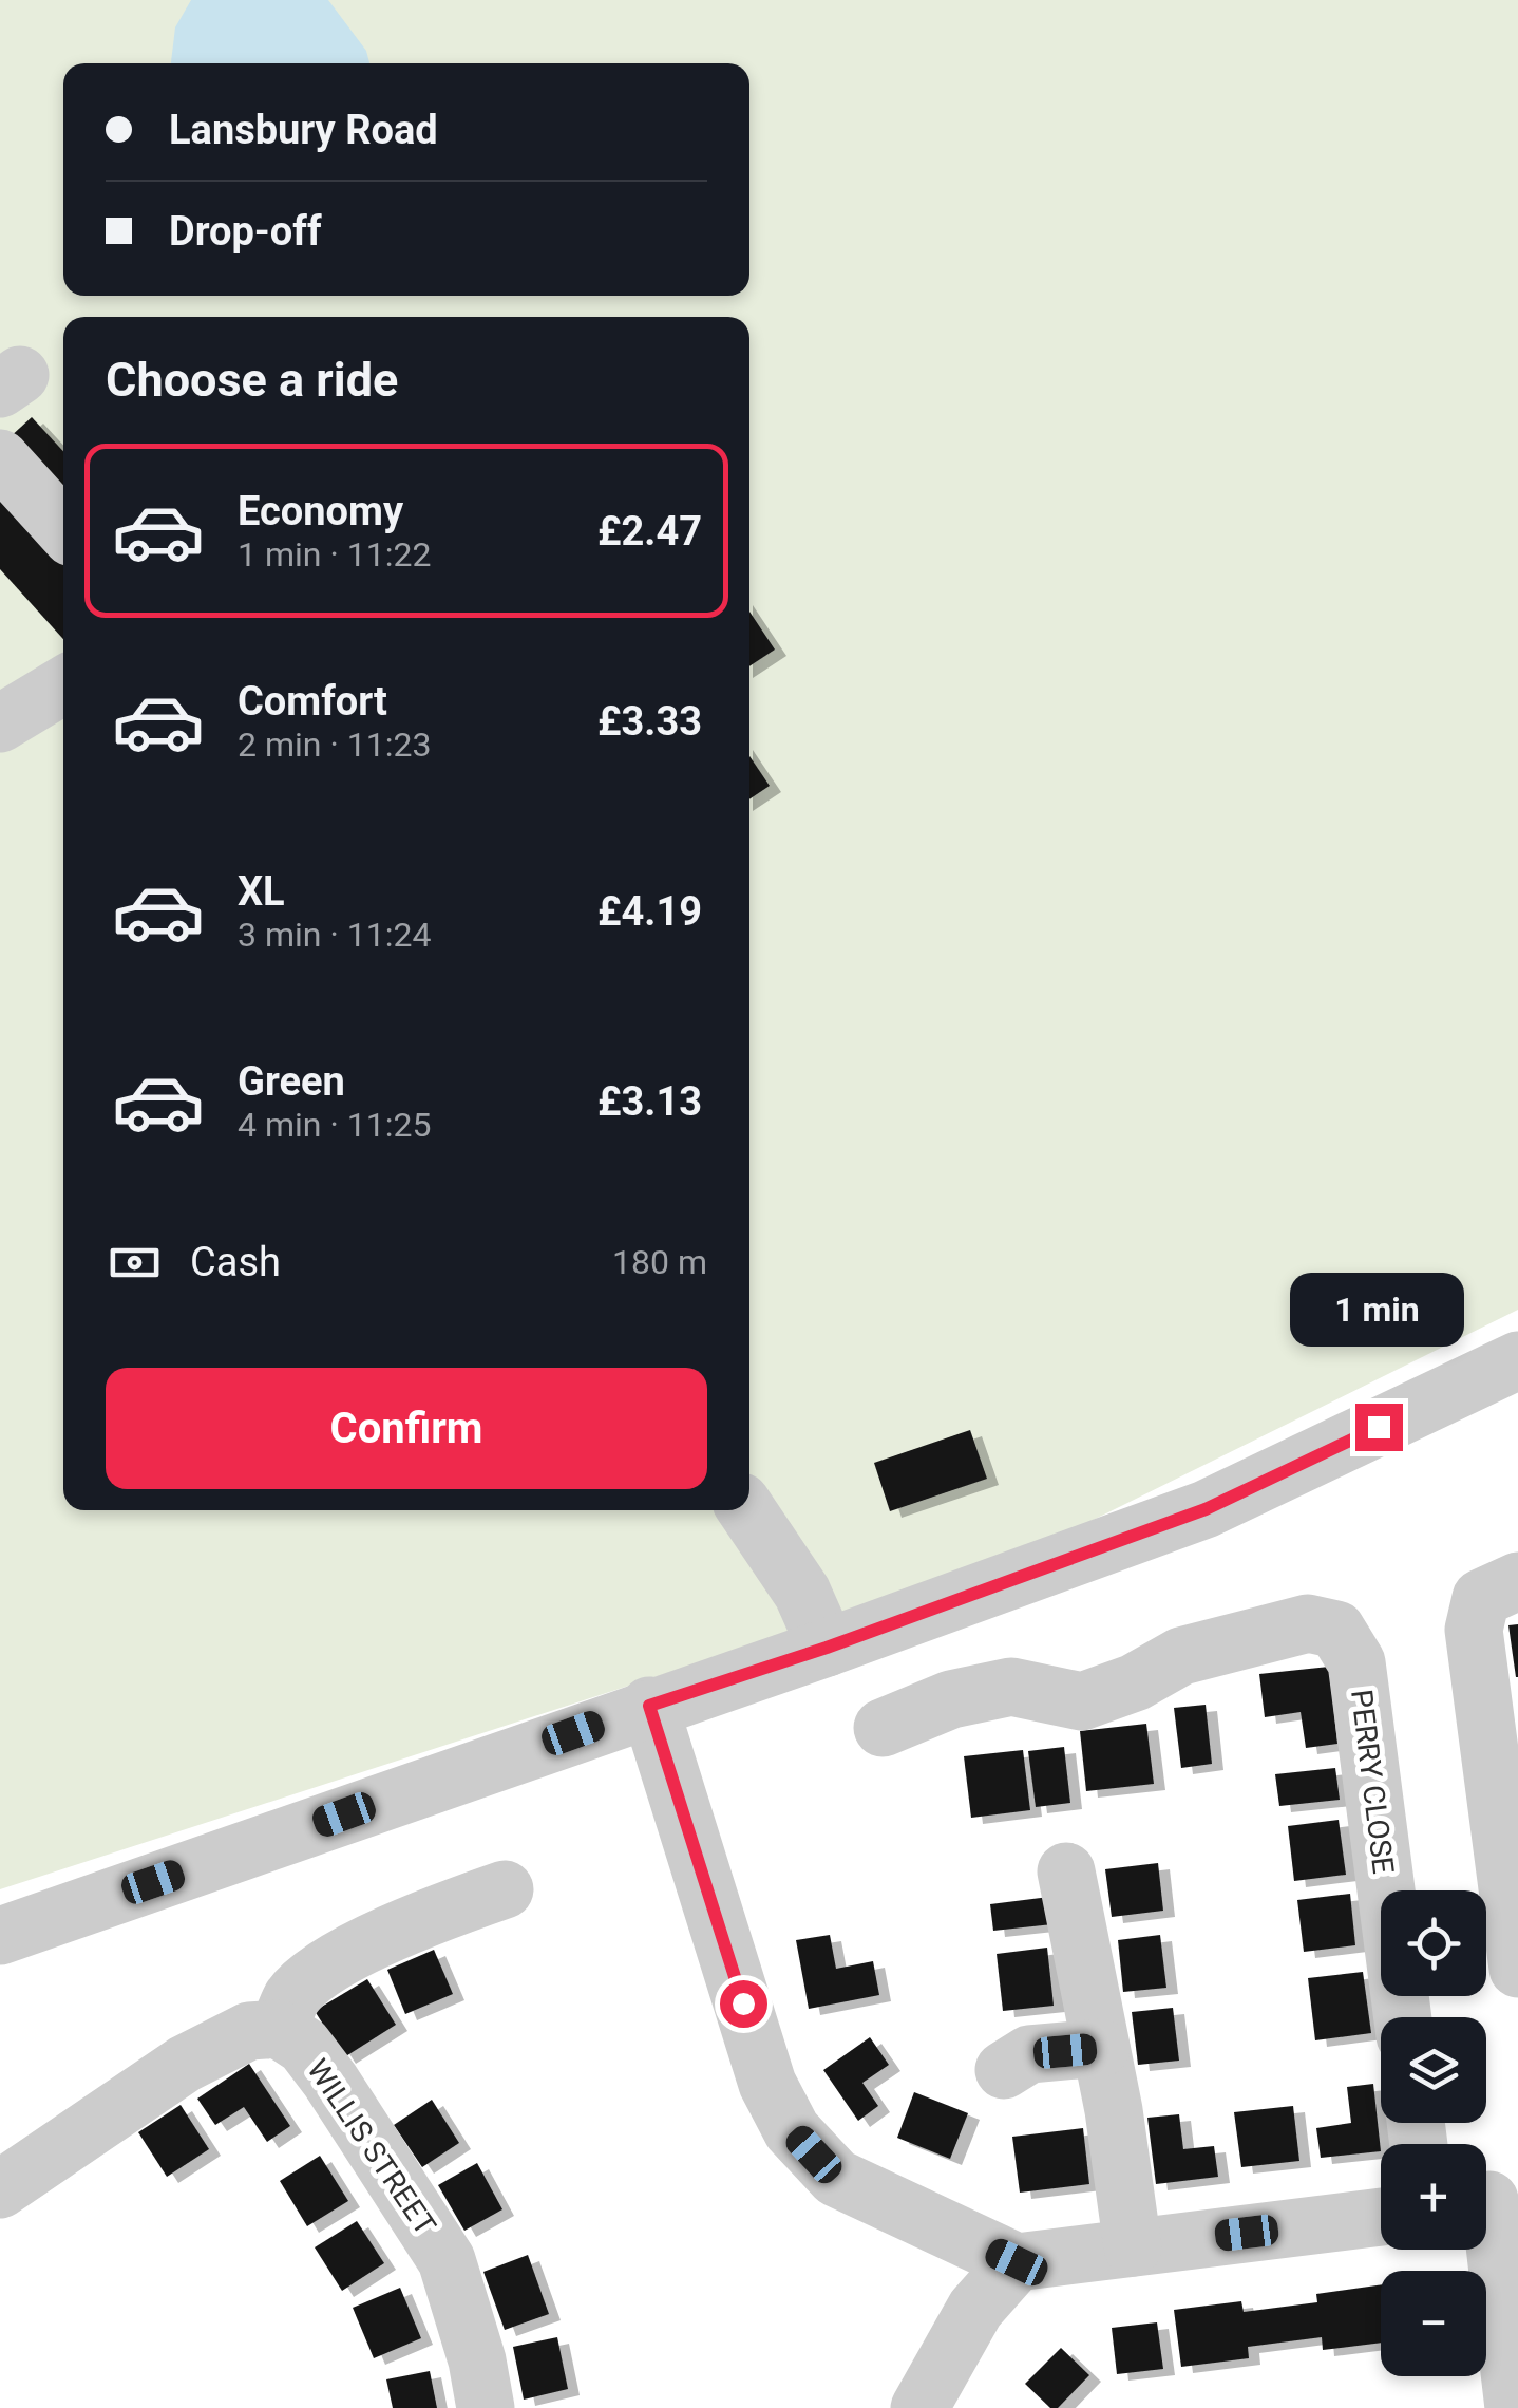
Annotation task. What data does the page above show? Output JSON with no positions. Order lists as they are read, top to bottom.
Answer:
{
  "streets": {
    "street": ["PERRY CLOSE", "WILLIS STREET"]
  },
  "page": {
    "banner": ["Lansbury Road", "Drop-off"],
    "heading": "Choose a ride",
    "list": [
      {
        "name": "Economy",
        "note": "1 min · 11:22",
        "value": "£2.47"
      },
      {
        "name": "Comfort",
        "note": "2 min · 11:23",
        "value": "£3.33"
      },
      {
        "name": "XL",
        "note": "3 min · 11:24",
        "value": "£4.19"
      },
      {
        "name": "Green",
        "note": "4 min · 11:25",
        "value": "£3.13"
      }
    ],
    "pay": ["Cash", "180 m"],
    "bubble": "1 min",
    "buttons": "Confirm",
    "map_buttons": ["+", "−"]
  }
}
